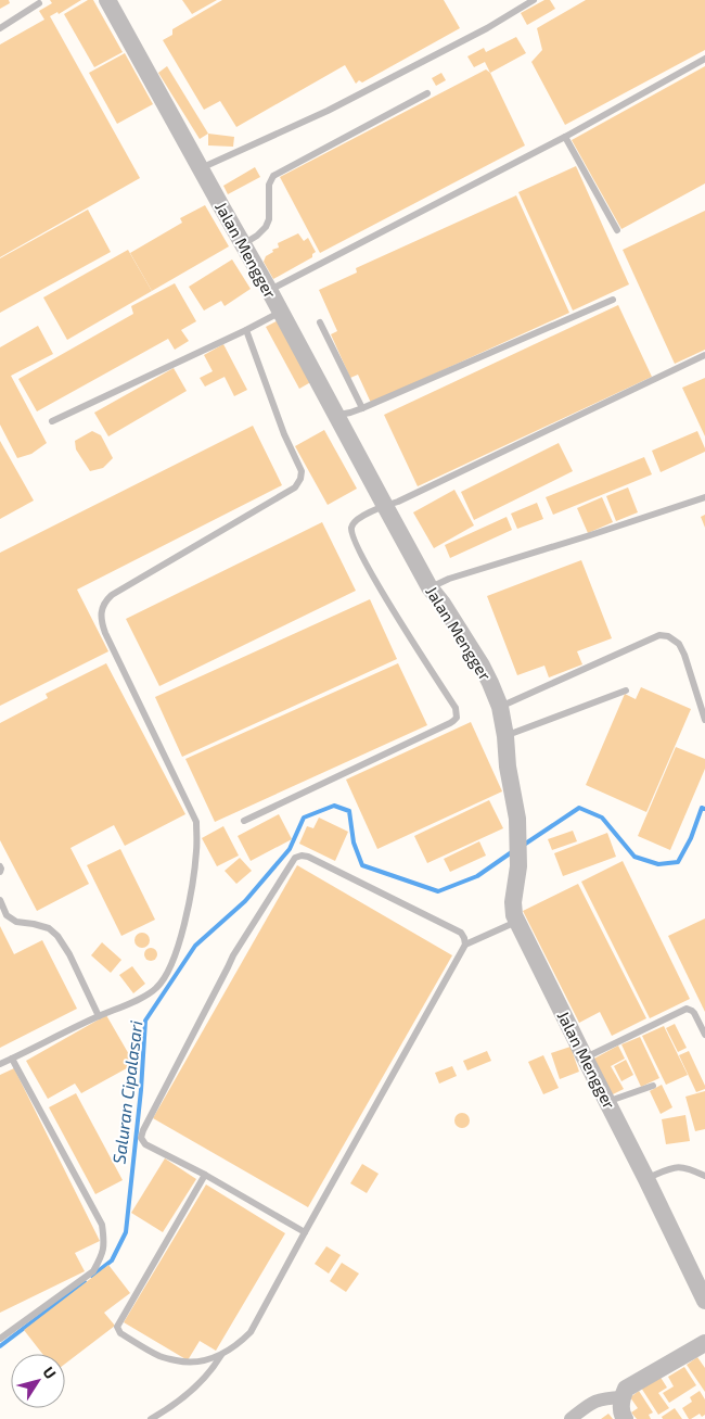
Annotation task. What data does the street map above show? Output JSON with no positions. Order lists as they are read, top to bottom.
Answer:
{
  "streets": {
    "street": ["Jalan Mengger"]
  },
  "water": ["Saluran Cipalasari"],
  "north": "top right"
}
